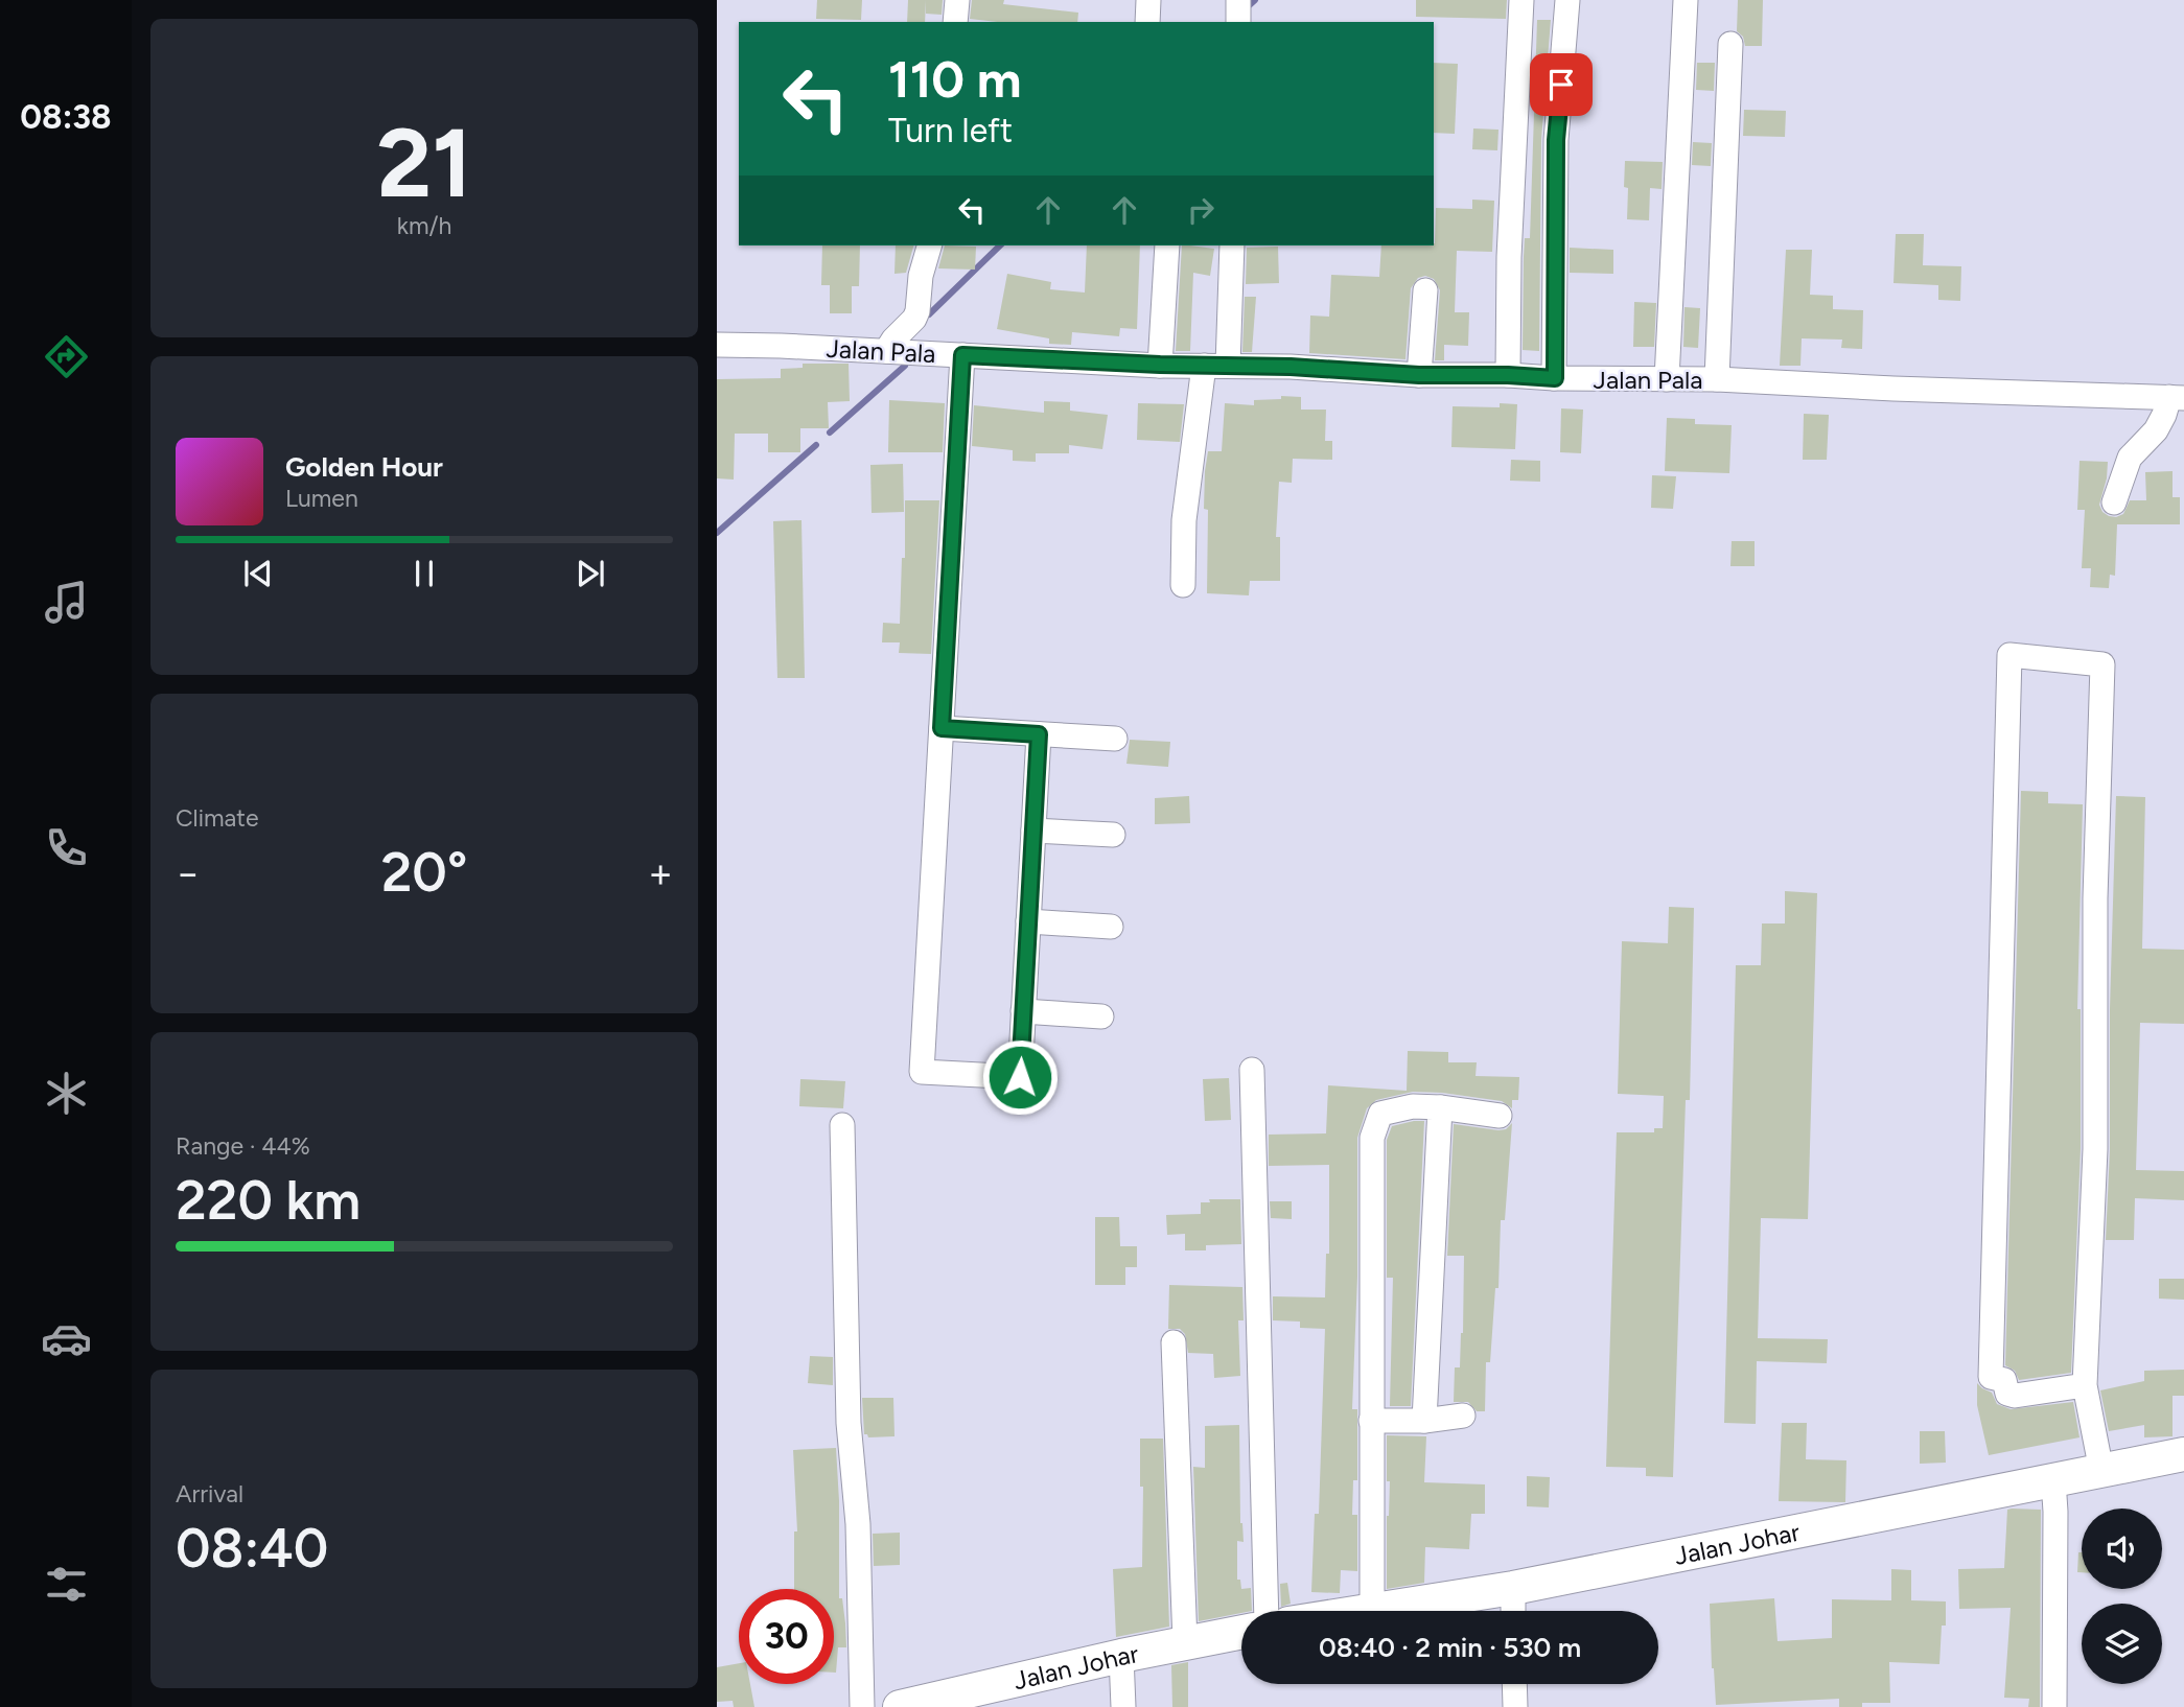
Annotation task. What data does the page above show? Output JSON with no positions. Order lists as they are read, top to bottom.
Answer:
{
  "streets": {
    "street": ["Jalan Pala", "Jalan Johar"]
  },
  "page": {
    "tabs": "08:38",
    "tile": [
      ["21", "km/h"],
      "Climate",
      ["Range · 44%", "220 km"],
      ["Arrival", "08:40"]
    ],
    "turn": ["110 m", "Turn left"],
    "song": ["Golden Hour", "Lumen"],
    "heat": ["−", "20°", "+"],
    "limit": "30",
    "trip": "08:40 · 2 min · 530 m"
  }
}
